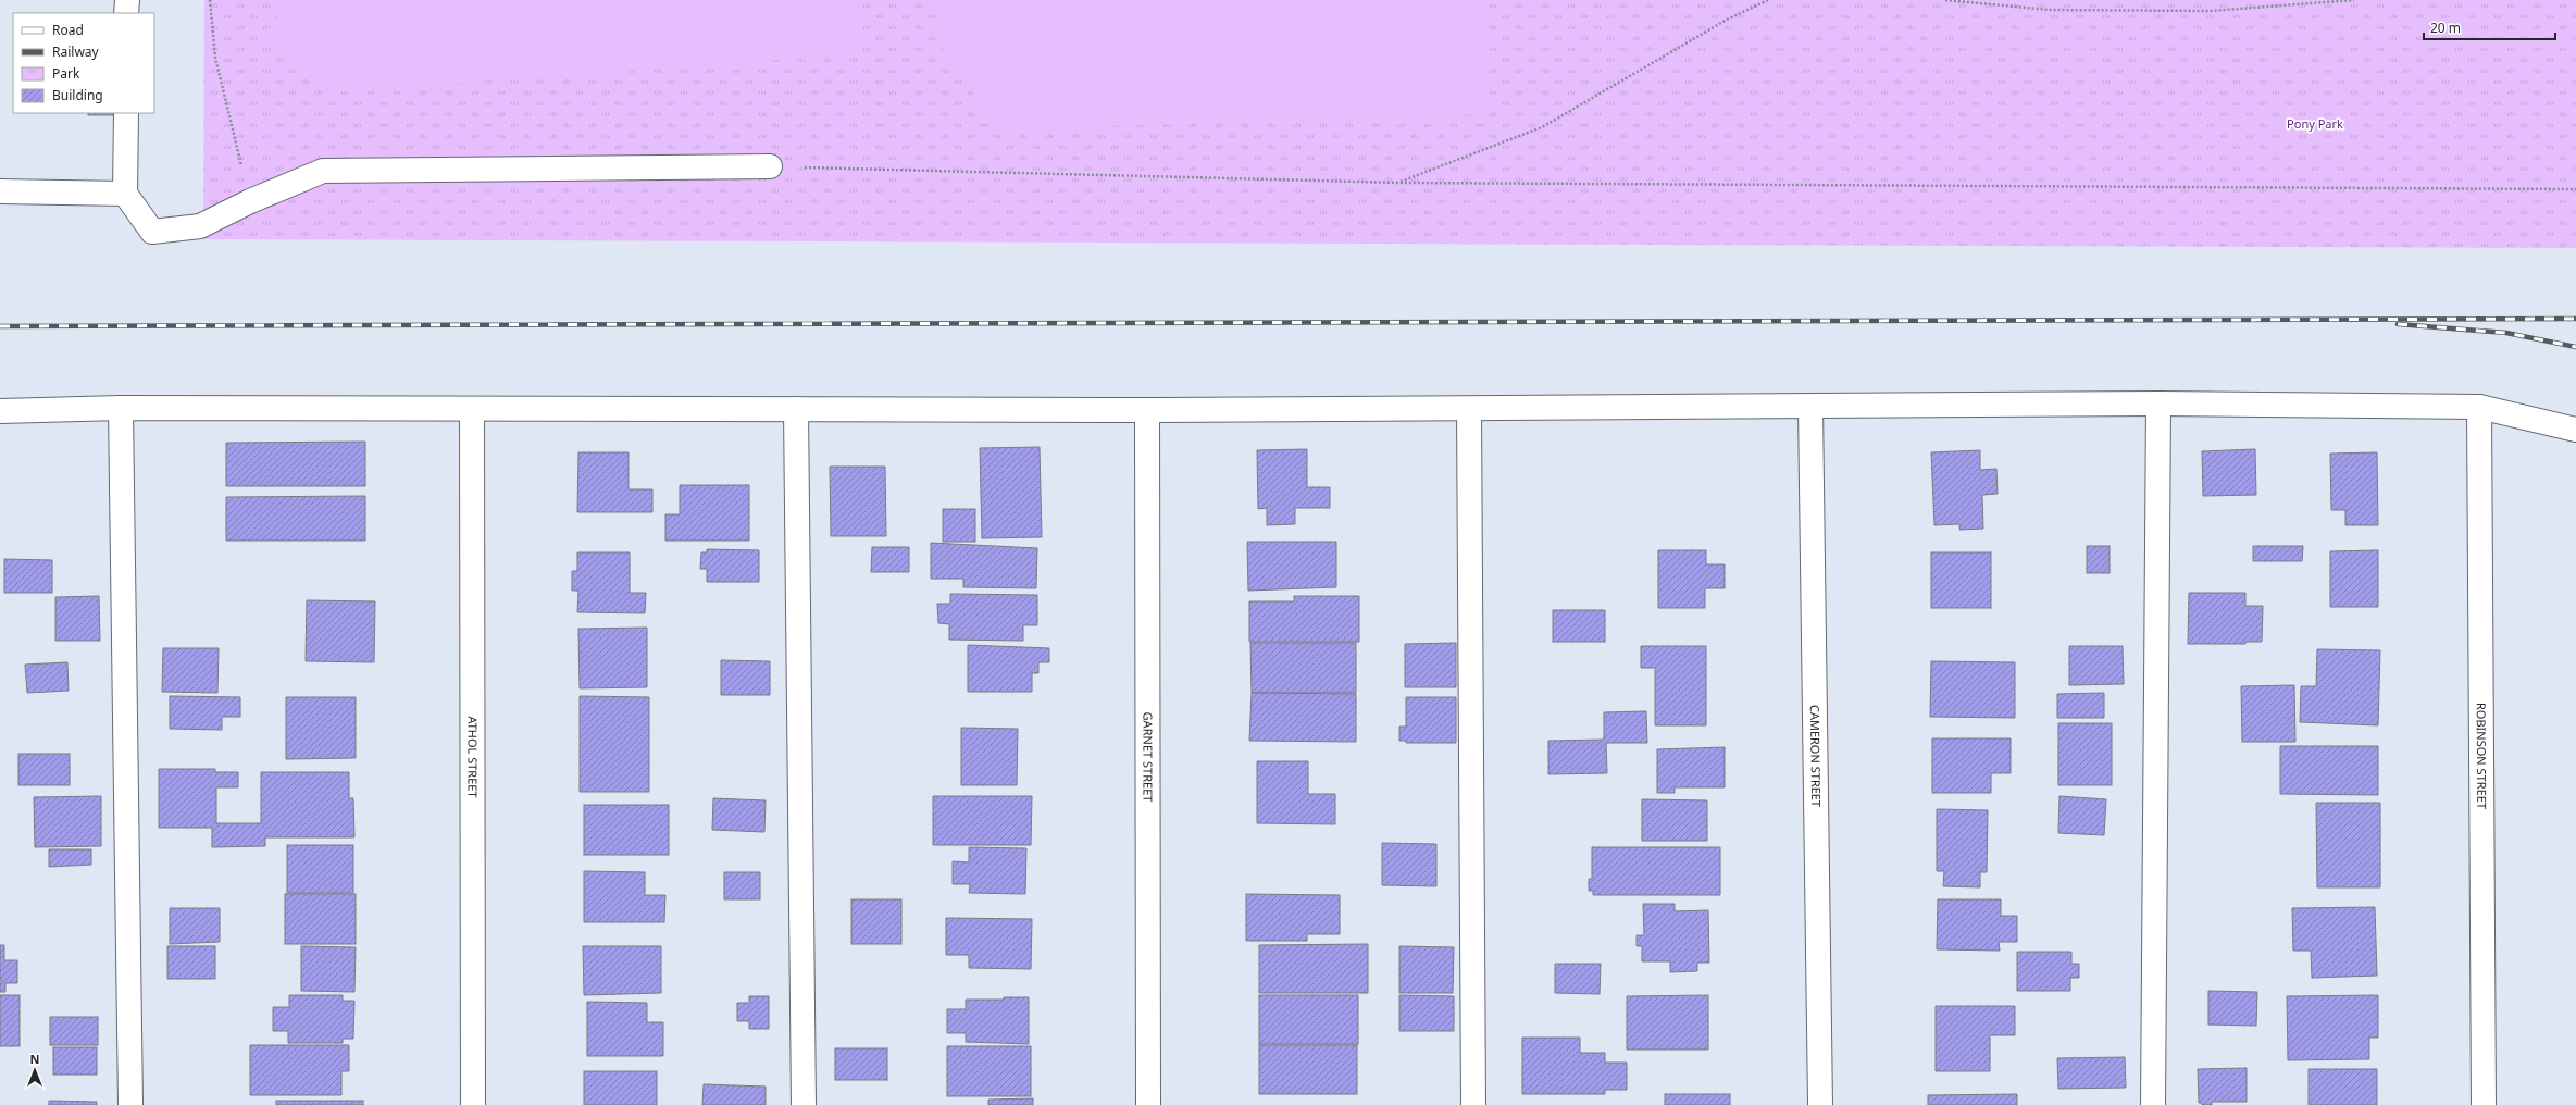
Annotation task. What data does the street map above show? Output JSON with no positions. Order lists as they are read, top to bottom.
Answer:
{
  "streets": {
    "street": [
      "CAMERON STREET",
      "ROBINSON STREET",
      "ATHOL STREET",
      "GARNET STREET"
    ]
  },
  "parks": ["Pony Park"],
  "legend": [
    "Road",
    "Railway",
    "Park",
    "Building"
  ],
  "scale_bar": "20 m",
  "north": "top"
}
